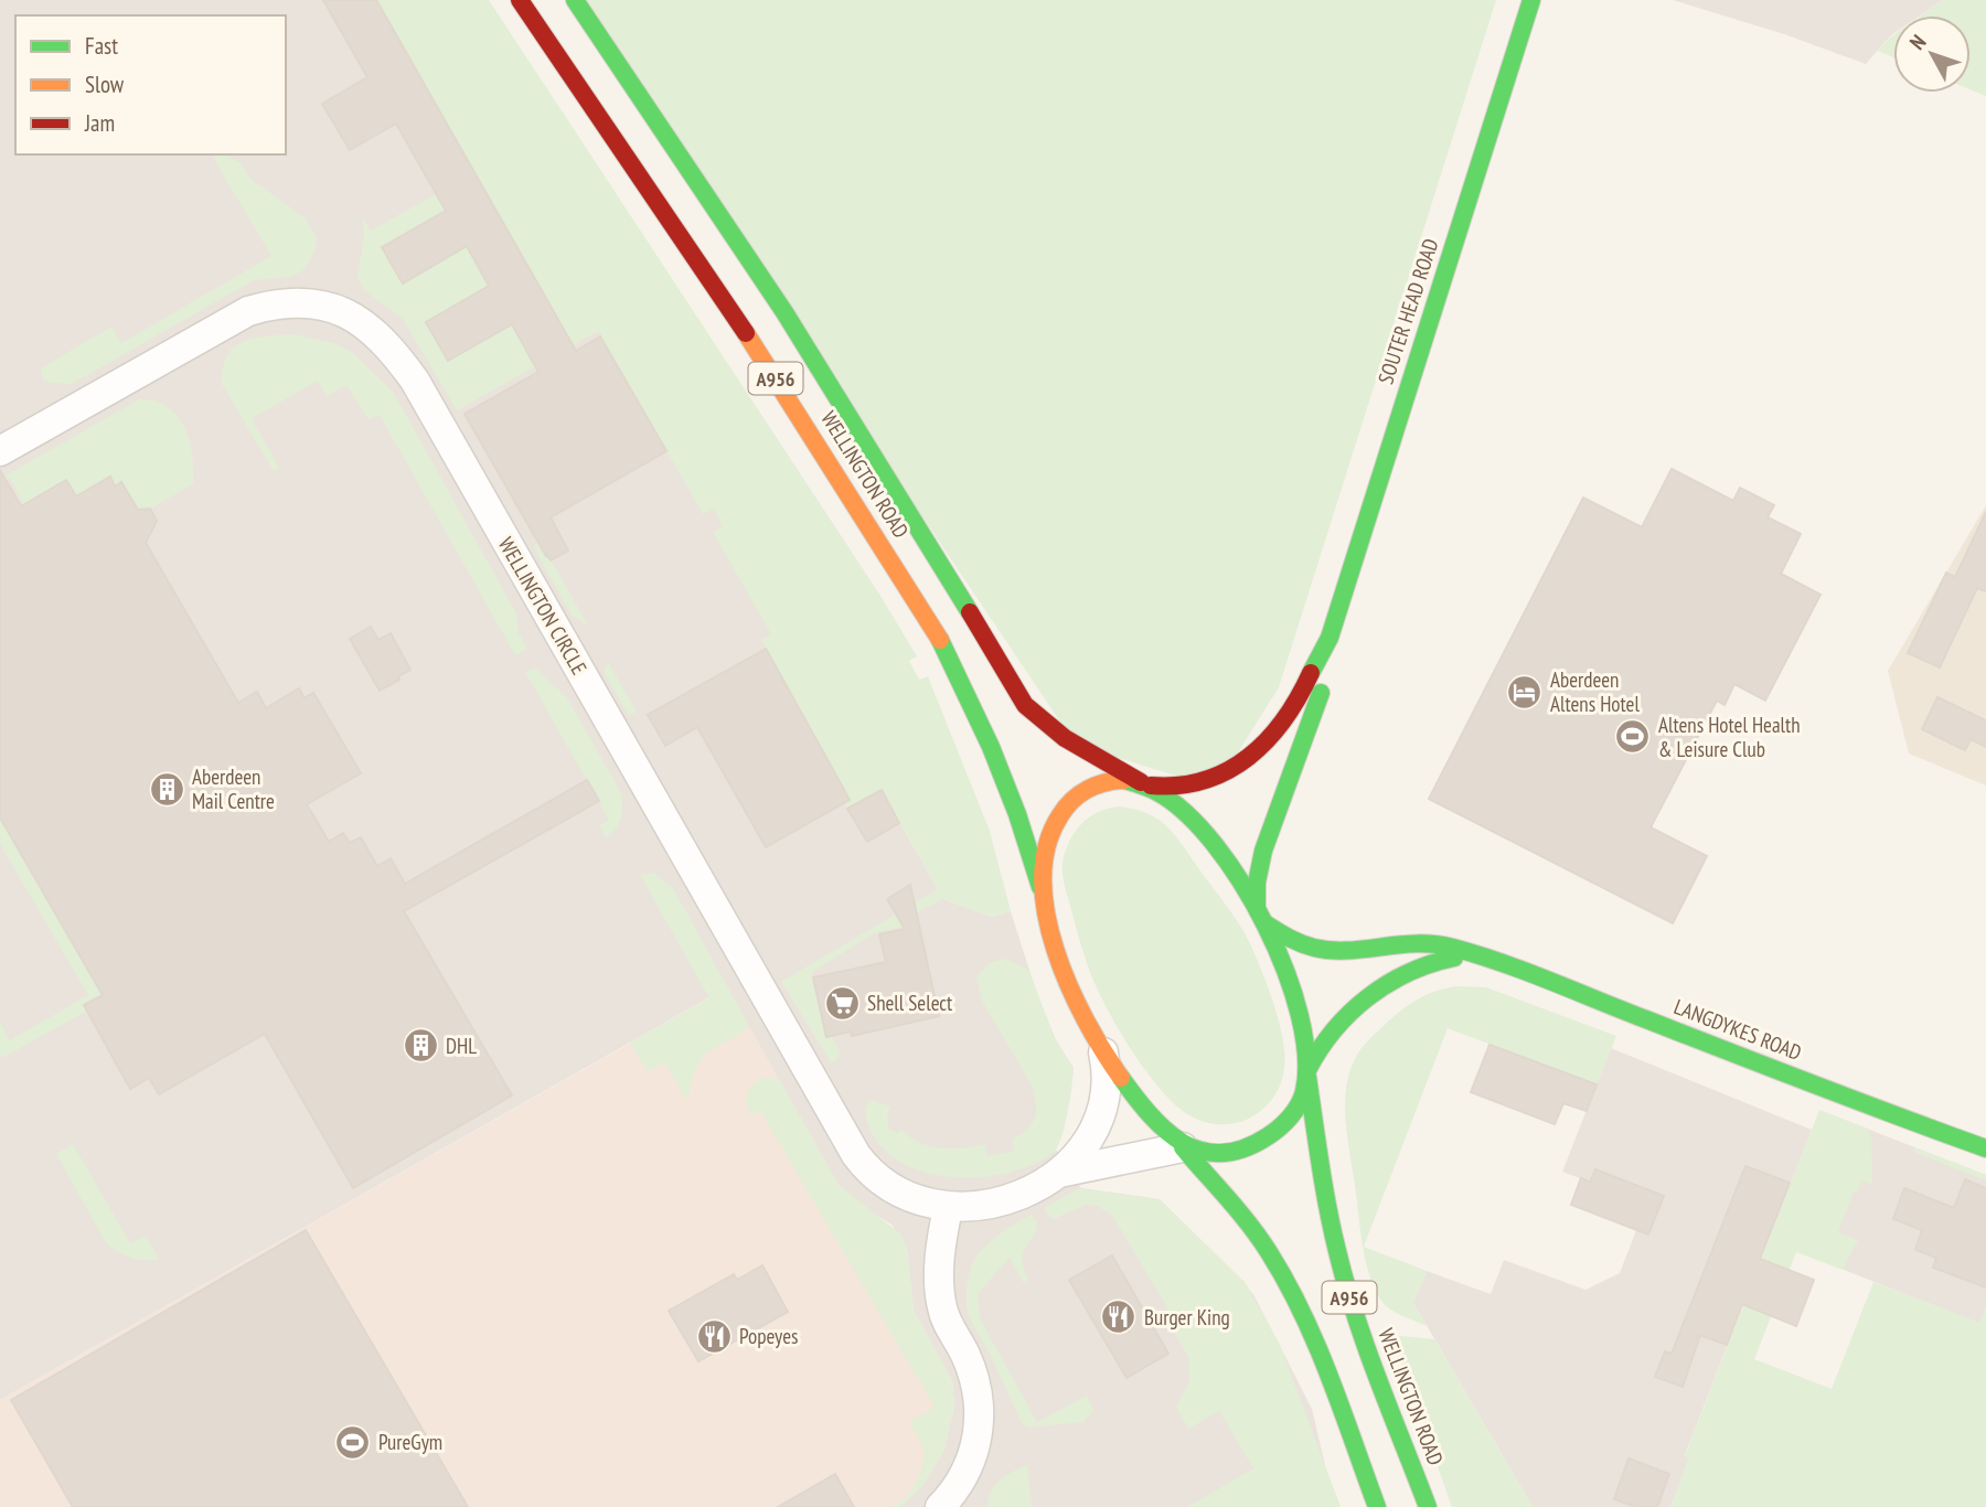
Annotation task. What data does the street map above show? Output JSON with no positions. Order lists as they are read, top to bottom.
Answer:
{
  "streets": {
    "main road": [
      "SOUTER HEAD ROAD",
      "A956",
      "WELLINGTON ROAD",
      "LANGDYKES ROAD"
    ],
    "street": ["WELLINGTON CIRCLE"]
  },
  "crossings": [
    ["SOUTER HEAD ROAD", "A956"],
    ["SOUTER HEAD ROAD", "WELLINGTON ROAD"],
    ["A956", "WELLINGTON ROAD"],
    ["A956", "WELLINGTON CIRCLE"],
    ["A956", "LANGDYKES ROAD"],
    ["WELLINGTON ROAD", "LANGDYKES ROAD"]
  ],
  "places": {
    "hotel": ["Aberdeen Altens Hotel"],
    "sports": ["Altens Hotel Health & Leisure Club", "PureGym"],
    "building": ["Aberdeen Mail Centre", "DHL"],
    "supermarket": ["Shell Select"],
    "restaurant": ["Burger King", "Popeyes"]
  },
  "legend": ["Fast", "Slow", "Jam"],
  "north": "top left"
}
